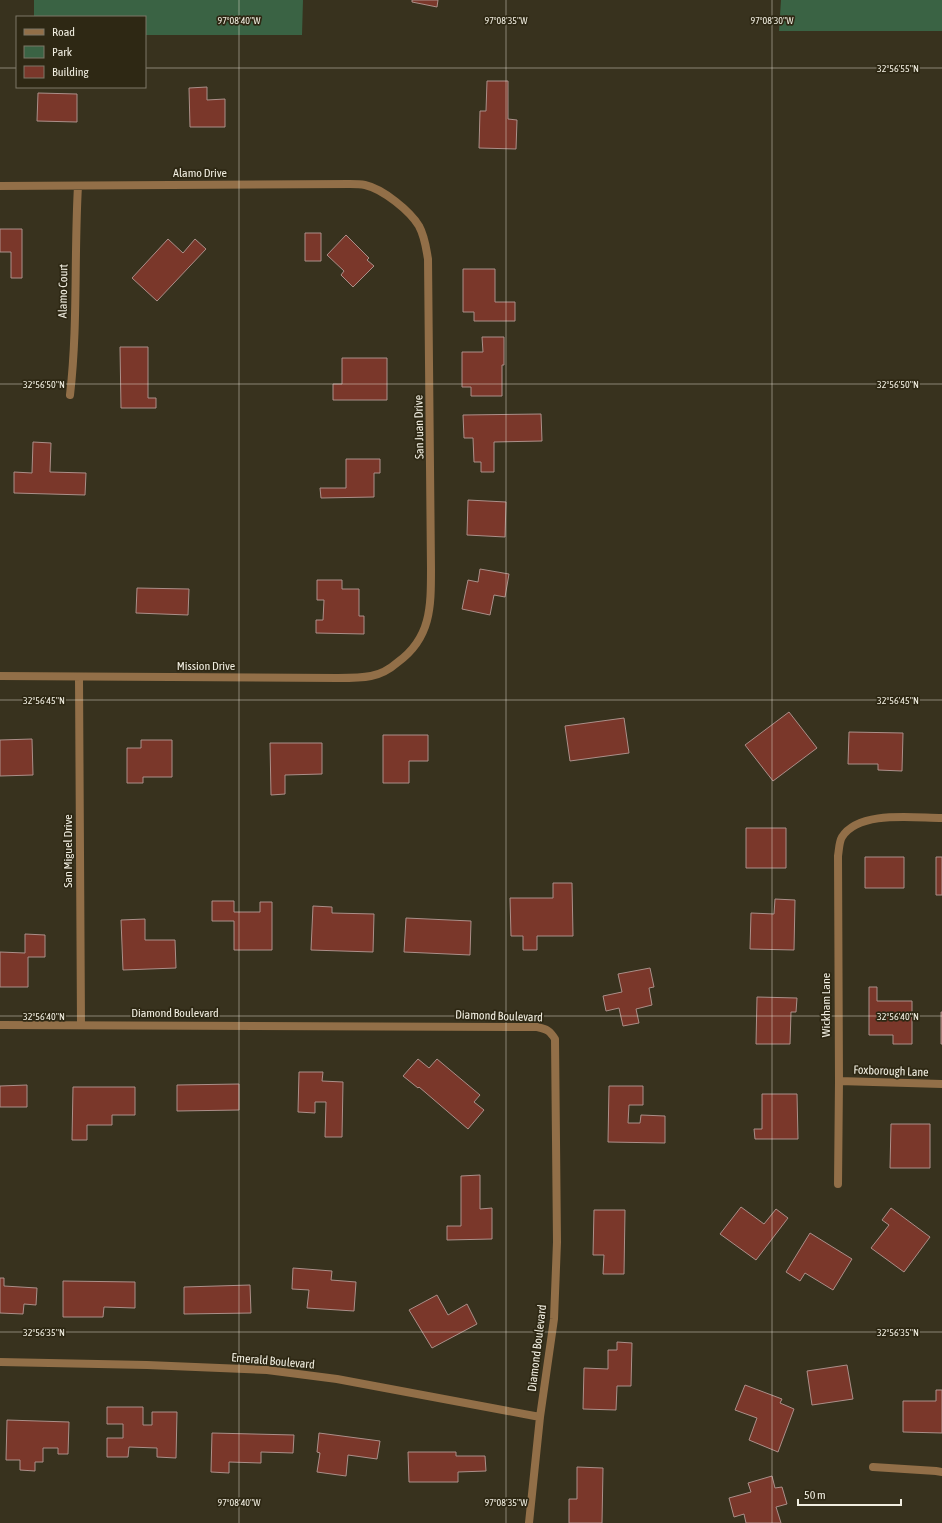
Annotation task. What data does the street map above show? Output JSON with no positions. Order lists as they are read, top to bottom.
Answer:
{
  "streets": {
    "street": [
      "Alamo Drive",
      "Alamo Court",
      "San Juan Drive",
      "Mission Drive",
      "San Miguel Drive",
      "Wickham Lane",
      "Diamond Boulevard",
      "Foxborough Lane",
      "Emerald Boulevard"
    ]
  },
  "crossings": [
    ["Alamo Drive", "Alamo Court"],
    ["Alamo Drive", "San Juan Drive"],
    ["San Juan Drive", "Mission Drive"],
    ["Mission Drive", "San Miguel Drive"],
    ["San Miguel Drive", "Diamond Boulevard"],
    ["Wickham Lane", "Foxborough Lane"],
    ["Diamond Boulevard", "Emerald Boulevard"]
  ],
  "legend": ["Road", "Park", "Building"],
  "scale_bar": "50 m",
  "coordinates": [
    "97°08'40\"W",
    "97°08'35\"W",
    "97°08'30\"W",
    "32°56'55\"N",
    "32°56'50\"N",
    "32°56'45\"N",
    "32°56'40\"N",
    "32°56'35\"N"
  ]
}
